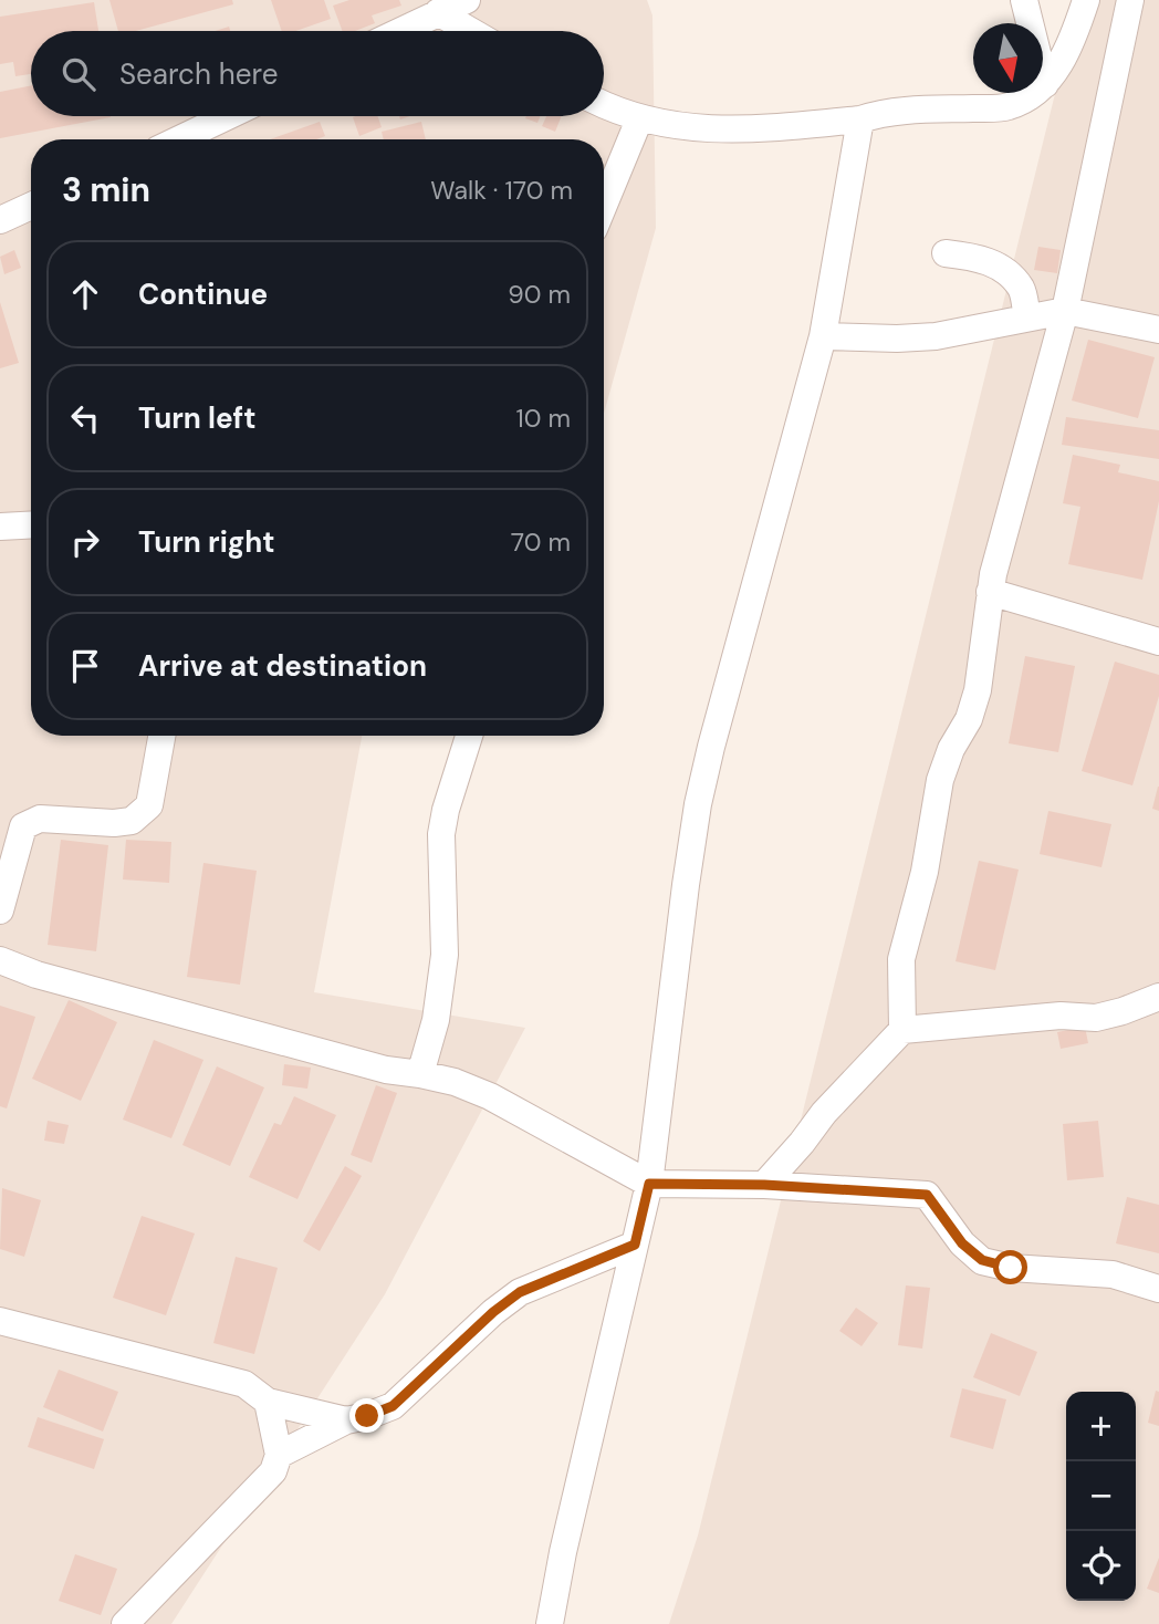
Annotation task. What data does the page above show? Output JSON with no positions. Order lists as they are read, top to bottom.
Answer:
{
  "north": "bottom",
  "page": {
    "search": "Search here",
    "heading": ["3 min", "Walk · 170 m"],
    "list": [
      ["Continue", "90 m"],
      ["Turn left", "10 m"],
      ["Turn right", "70 m"],
      "Arrive at destination"
    ],
    "map_buttons": ["+", "−"]
  }
}
